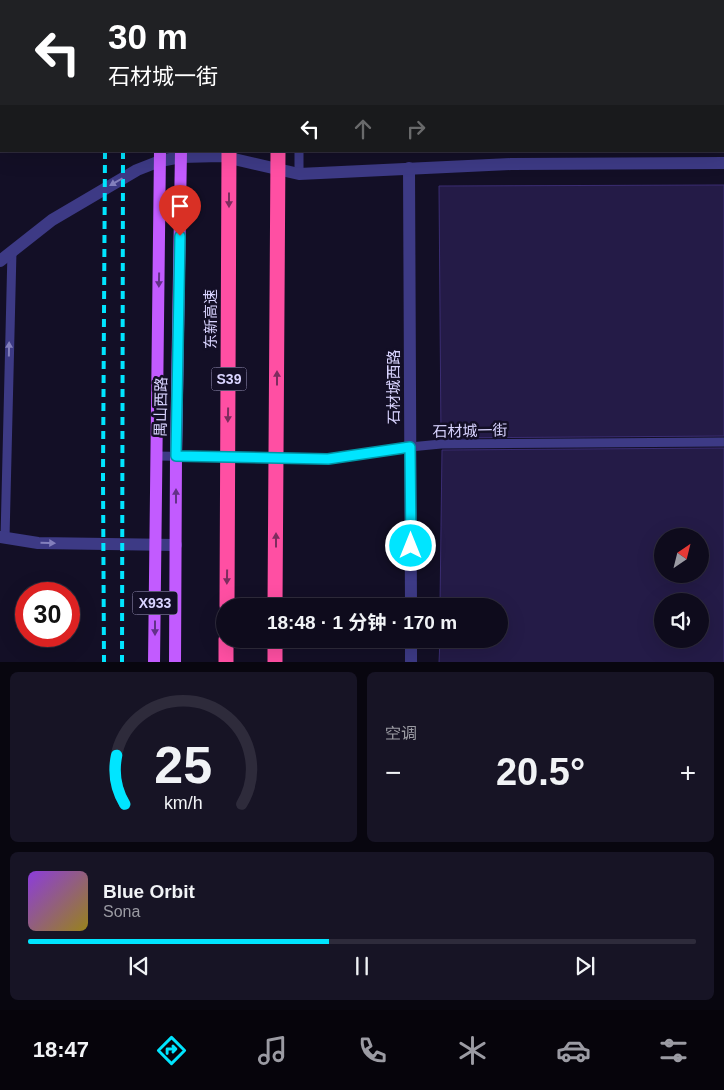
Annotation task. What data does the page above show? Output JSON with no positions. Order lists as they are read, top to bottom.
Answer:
{
  "streets": {
    "highway": ["东新高速", "S39"],
    "main road": ["禺山西路", "X933"],
    "street": ["石材城西路"],
    "lane": ["石材城一街"]
  },
  "crossings": [
    ["石材城西路", "石材城一街"],
    ["禺山西路", "石材城一街"]
  ],
  "north": "top right",
  "page": {
    "turn": ["30 m", "石材城一街"],
    "limit": "30",
    "trip": "18:48 · 1 分钟 · 170 m",
    "tile": "空调",
    "heat": ["−", "20.5°", "+"],
    "song": ["Blue Orbit", "Sona"],
    "tabs": "18:47",
    "gauge": ["25", "km/h"]
  }
}
